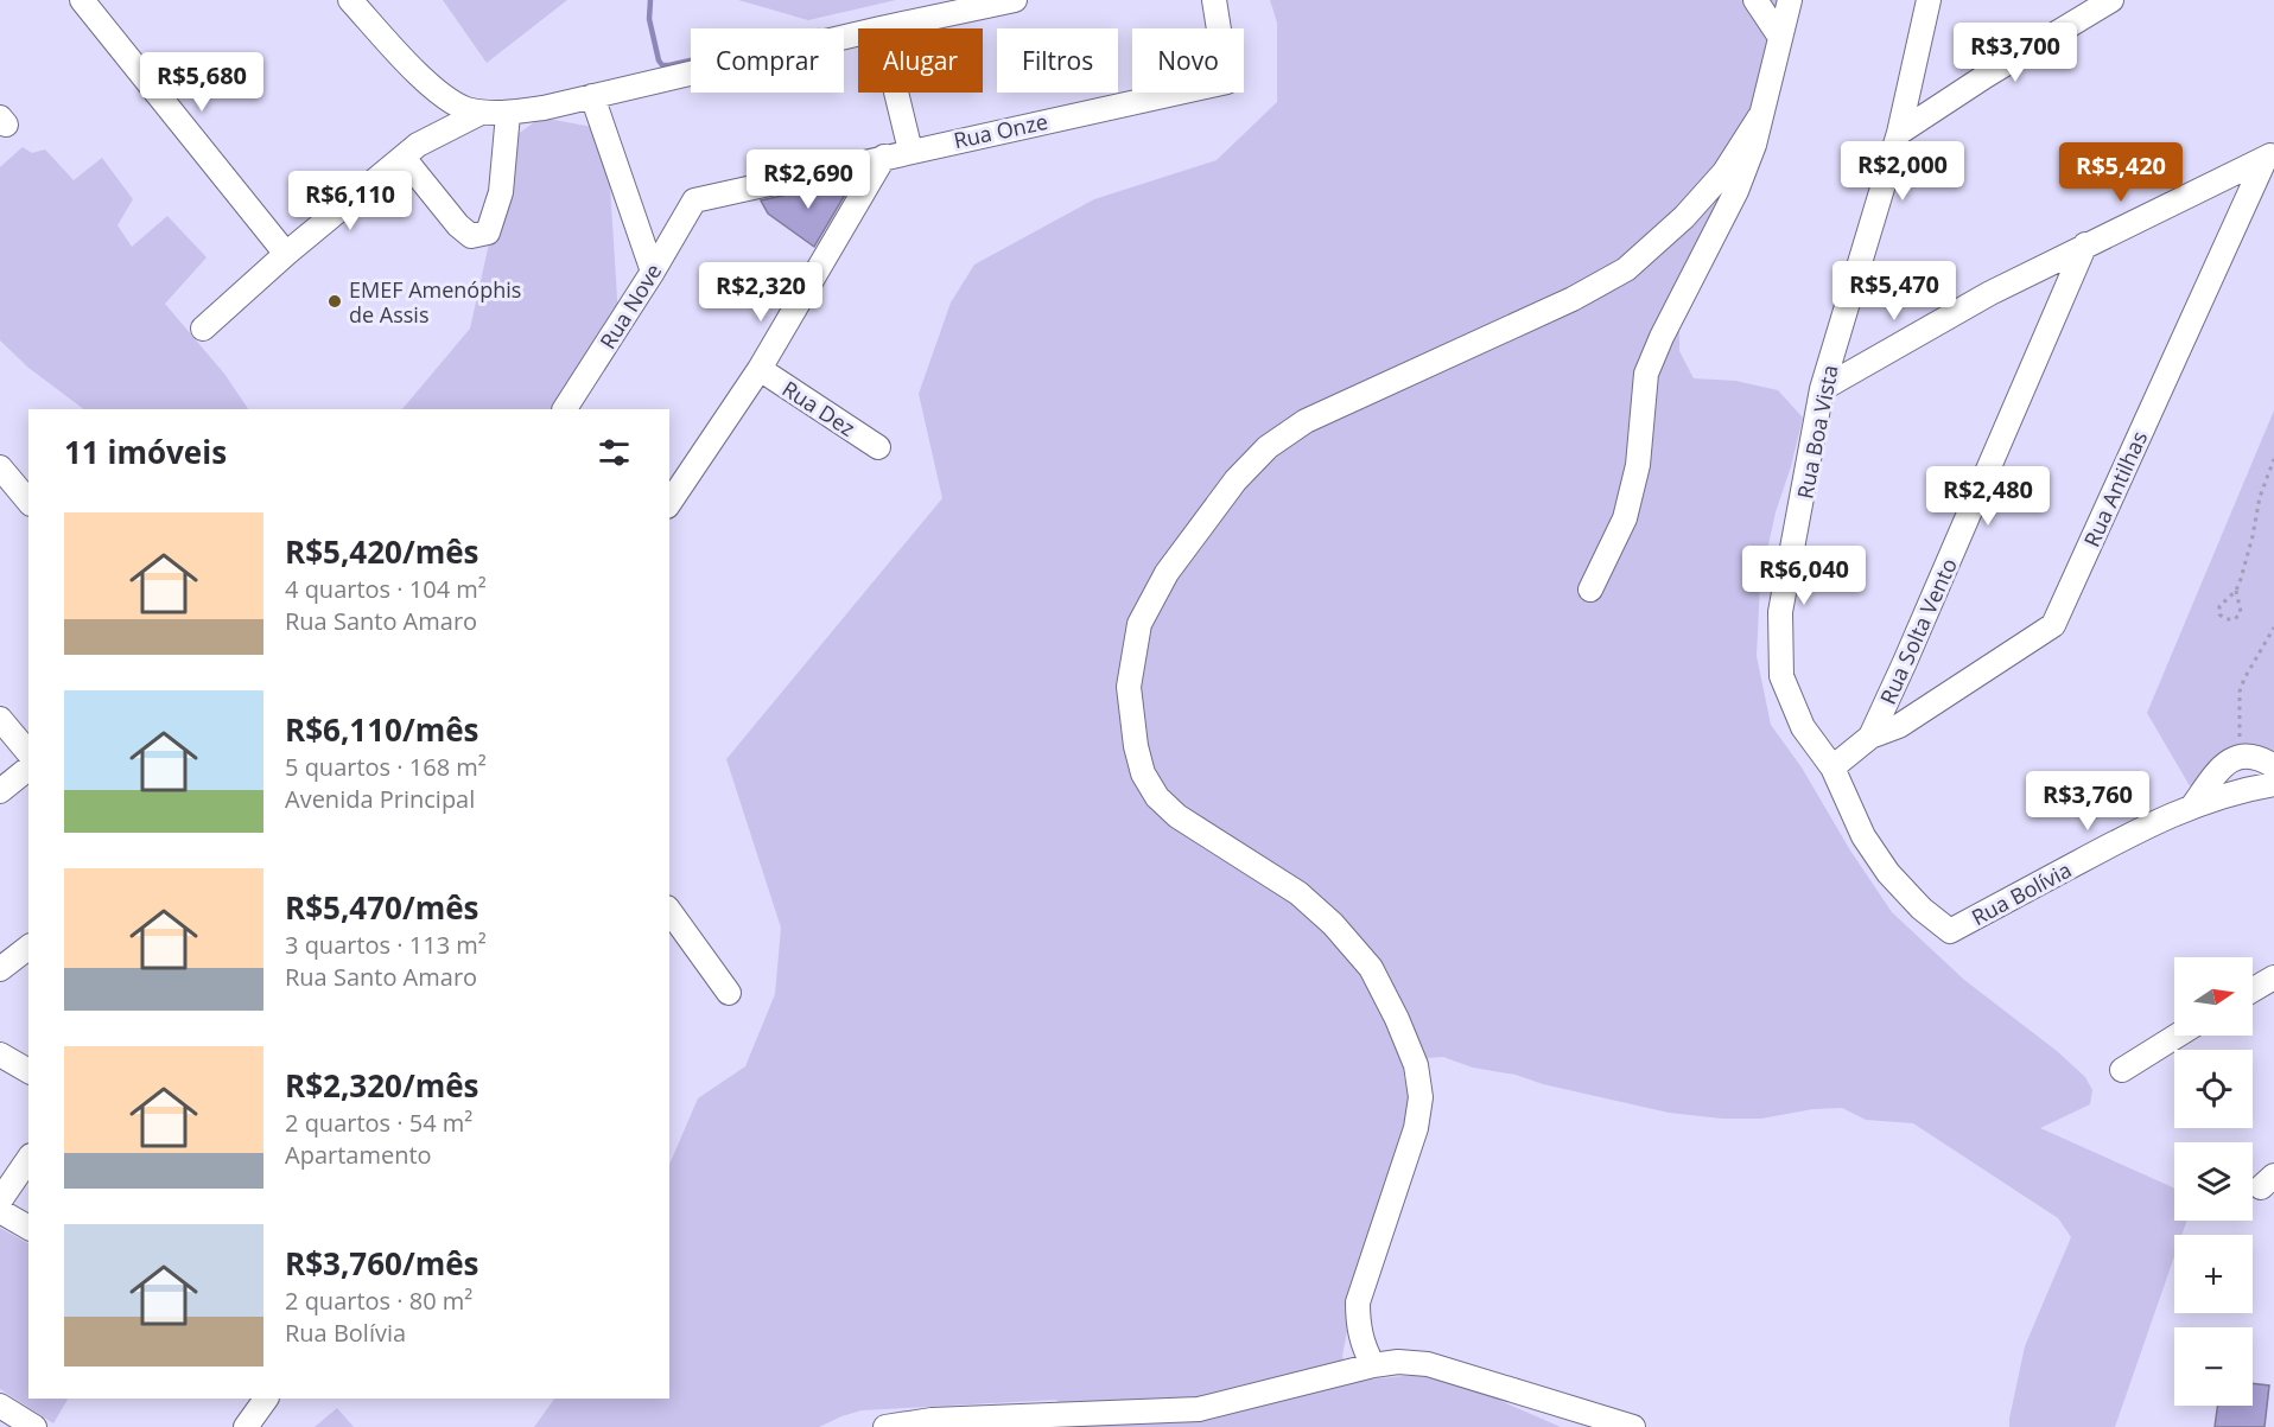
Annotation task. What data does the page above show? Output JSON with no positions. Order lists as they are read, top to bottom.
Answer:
{
  "streets": {
    "street": [
      "Rua Onze",
      "Rua Nove",
      "Rua Dez",
      "Rua Boa Vista",
      "Rua Antilhas",
      "Rua Solta Vento",
      "Rua Bolívia"
    ]
  },
  "crossings": [
    ["Rua Onze", "Rua Nove"],
    ["Rua Boa Vista", "Rua Solta Vento"],
    ["Rua Boa Vista", "Rua Bolívia"],
    ["Rua Antilhas", "Rua Solta Vento"]
  ],
  "places": ["EMEF Amenóphis de Assis"],
  "north": "right",
  "page": {
    "price": [
      "R$3,700",
      "R$5,680",
      "R$2,000",
      "R$5,420",
      "R$2,690",
      "R$6,110",
      "R$5,470",
      "R$2,320",
      "R$2,480",
      "R$6,040",
      "R$3,760"
    ],
    "chip": [
      "Comprar",
      "Alugar",
      "Filtros",
      "Novo"
    ],
    "heading": "11 imóveis",
    "list": [
      {
        "name": "R$5,420/mês",
        "note": "4 quartos · 104 m² · Rua Santo Amaro"
      },
      {
        "name": "R$6,110/mês",
        "note": "5 quartos · 168 m² · Avenida Principal"
      },
      {
        "name": "R$5,470/mês",
        "note": "3 quartos · 113 m² · Rua Santo Amaro"
      },
      {
        "name": "R$2,320/mês",
        "note": "2 quartos · 54 m² · Apartamento"
      },
      {
        "name": "R$3,760/mês",
        "note": "2 quartos · 80 m² · Rua Bolívia"
      }
    ],
    "map_buttons": ["+", "−"]
  }
}
